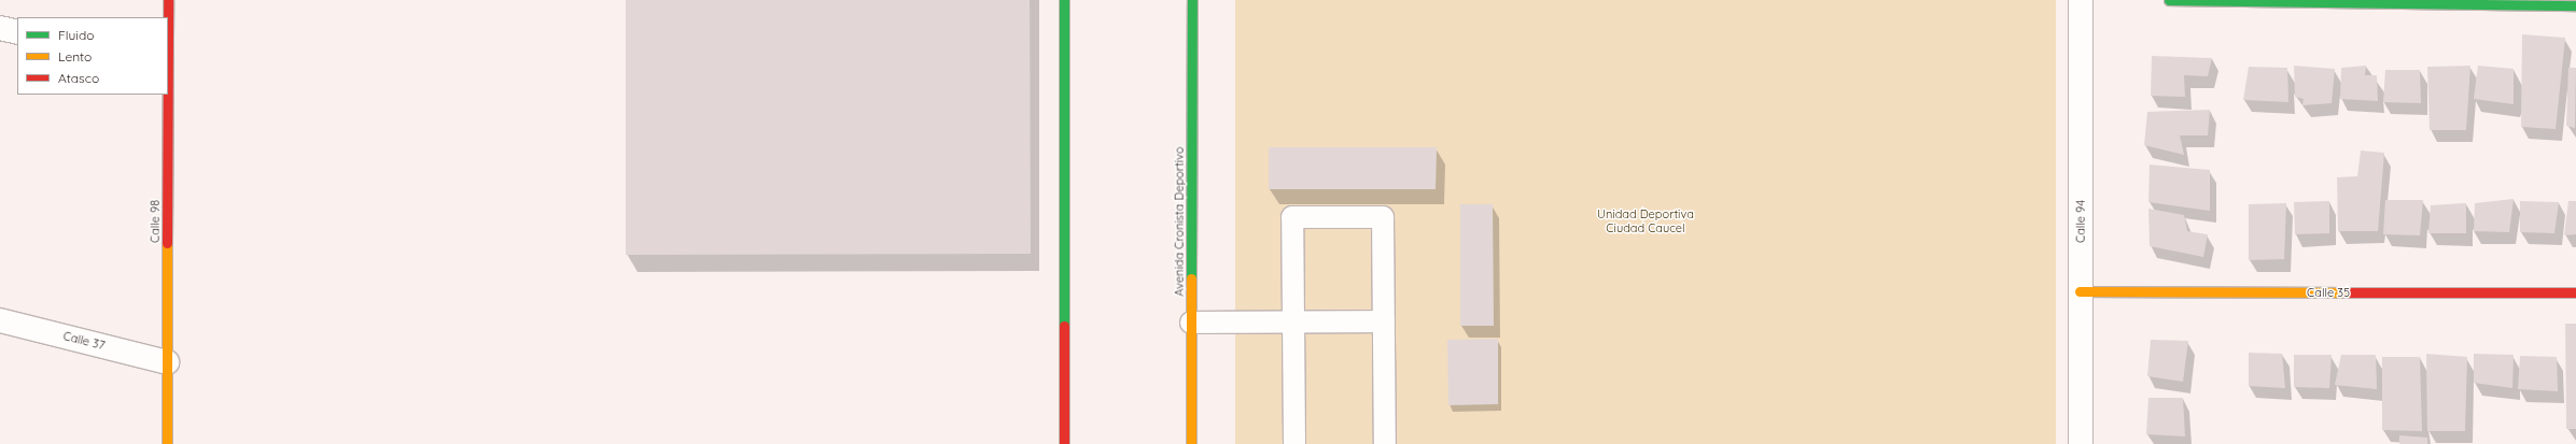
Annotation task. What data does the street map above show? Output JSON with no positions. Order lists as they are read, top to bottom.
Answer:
{
  "streets": {
    "street": [
      "Calle 98",
      "Avenida Cronista Deportivo",
      "Calle 94",
      "Calle 35",
      "Calle 37"
    ]
  },
  "crossings": [
    ["Calle 98", "Calle 37"],
    ["Calle 94", "Calle 35"]
  ],
  "parks": ["Unidad Deportiva Ciudad Caucel"],
  "legend": ["Fluido", "Lento", "Atasco"]
}
